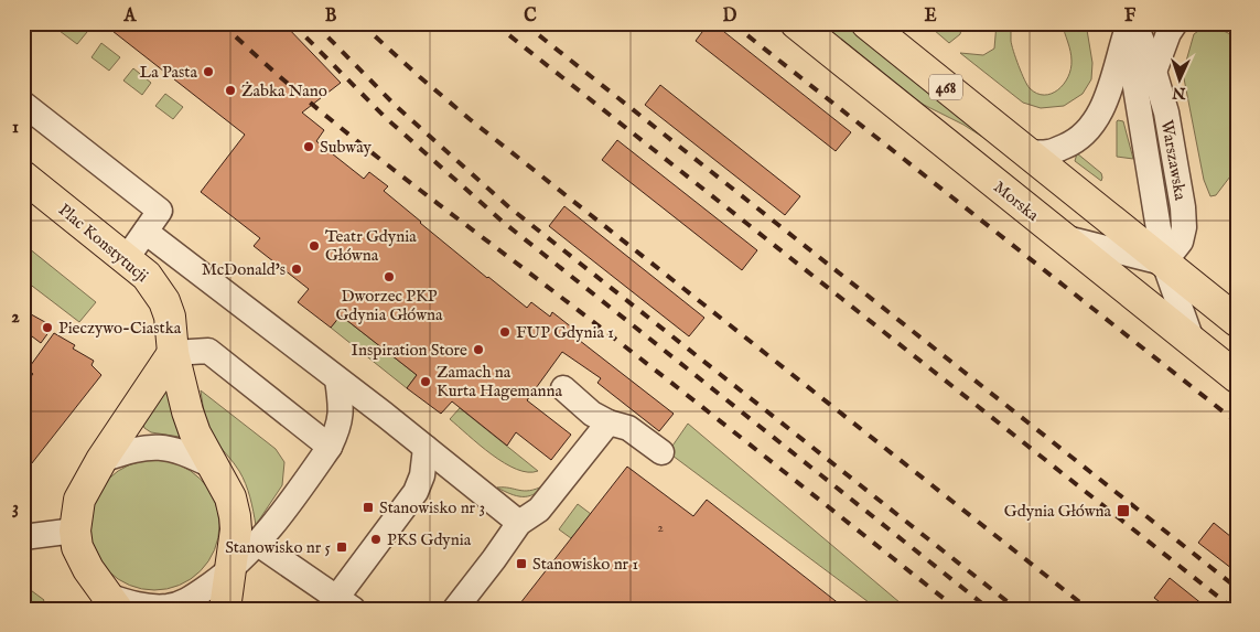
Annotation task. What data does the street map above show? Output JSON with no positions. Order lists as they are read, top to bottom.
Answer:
{
  "streets": {
    "main road": ["468", "Morska", "Plac Konstytucji"],
    "street": ["Warszawska"]
  },
  "crossings": [
    ["468", "Warszawska"],
    ["Warszawska", "Morska"]
  ],
  "places": {
    "other": [
      "La Pasta",
      "Żabka Nano",
      "Subway",
      "Teatr Gdynia Główna",
      "McDonald's",
      "Dworzec PKP Gdynia Główna",
      "Pieczywo-Ciastka",
      "FUP Gdynia 1",
      "Inspiration Store",
      "Zamach na Kurta Hagemanna",
      "PKS Gdynia"
    ],
    "transit": [
      "Stanowisko nr 3",
      "Gdynia Główna",
      "Stanowisko nr 5",
      "Stanowisko nr 1"
    ]
  },
  "house_numbers": ["2"],
  "north": "bottom",
  "grid": {
    "columns": [
      "A",
      "B",
      "C",
      "D",
      "E",
      "F"
    ],
    "rows": ["1", "2", "3"]
  }
}
